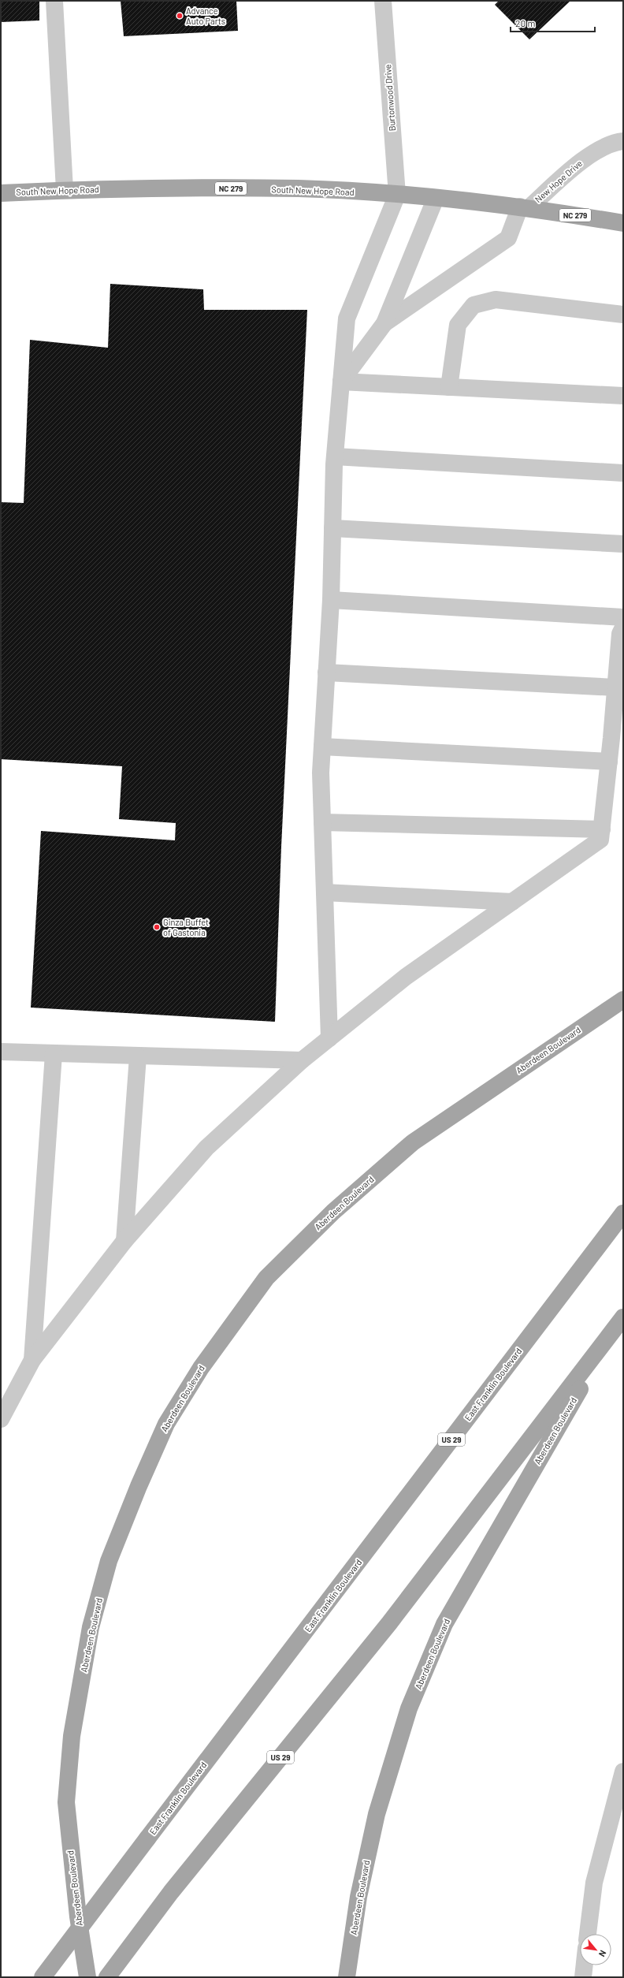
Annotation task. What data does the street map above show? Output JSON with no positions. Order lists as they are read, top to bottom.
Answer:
{
  "streets": {
    "main road": [
      "NC 279",
      "South New Hope Road",
      "Aberdeen Boulevard",
      "East Franklin Boulevard",
      "US 29"
    ],
    "street": ["Burtonwood Drive", "New Hope Drive"]
  },
  "crossings": [
    ["Burtonwood Drive", "South New Hope Road"],
    ["New Hope Drive", "South New Hope Road"],
    ["Aberdeen Boulevard", "US 29"]
  ],
  "places": ["Advance Auto Parts", "Ginza Buffet of Gastonia"],
  "scale_bar": "20 m",
  "north": "bottom right"
}
